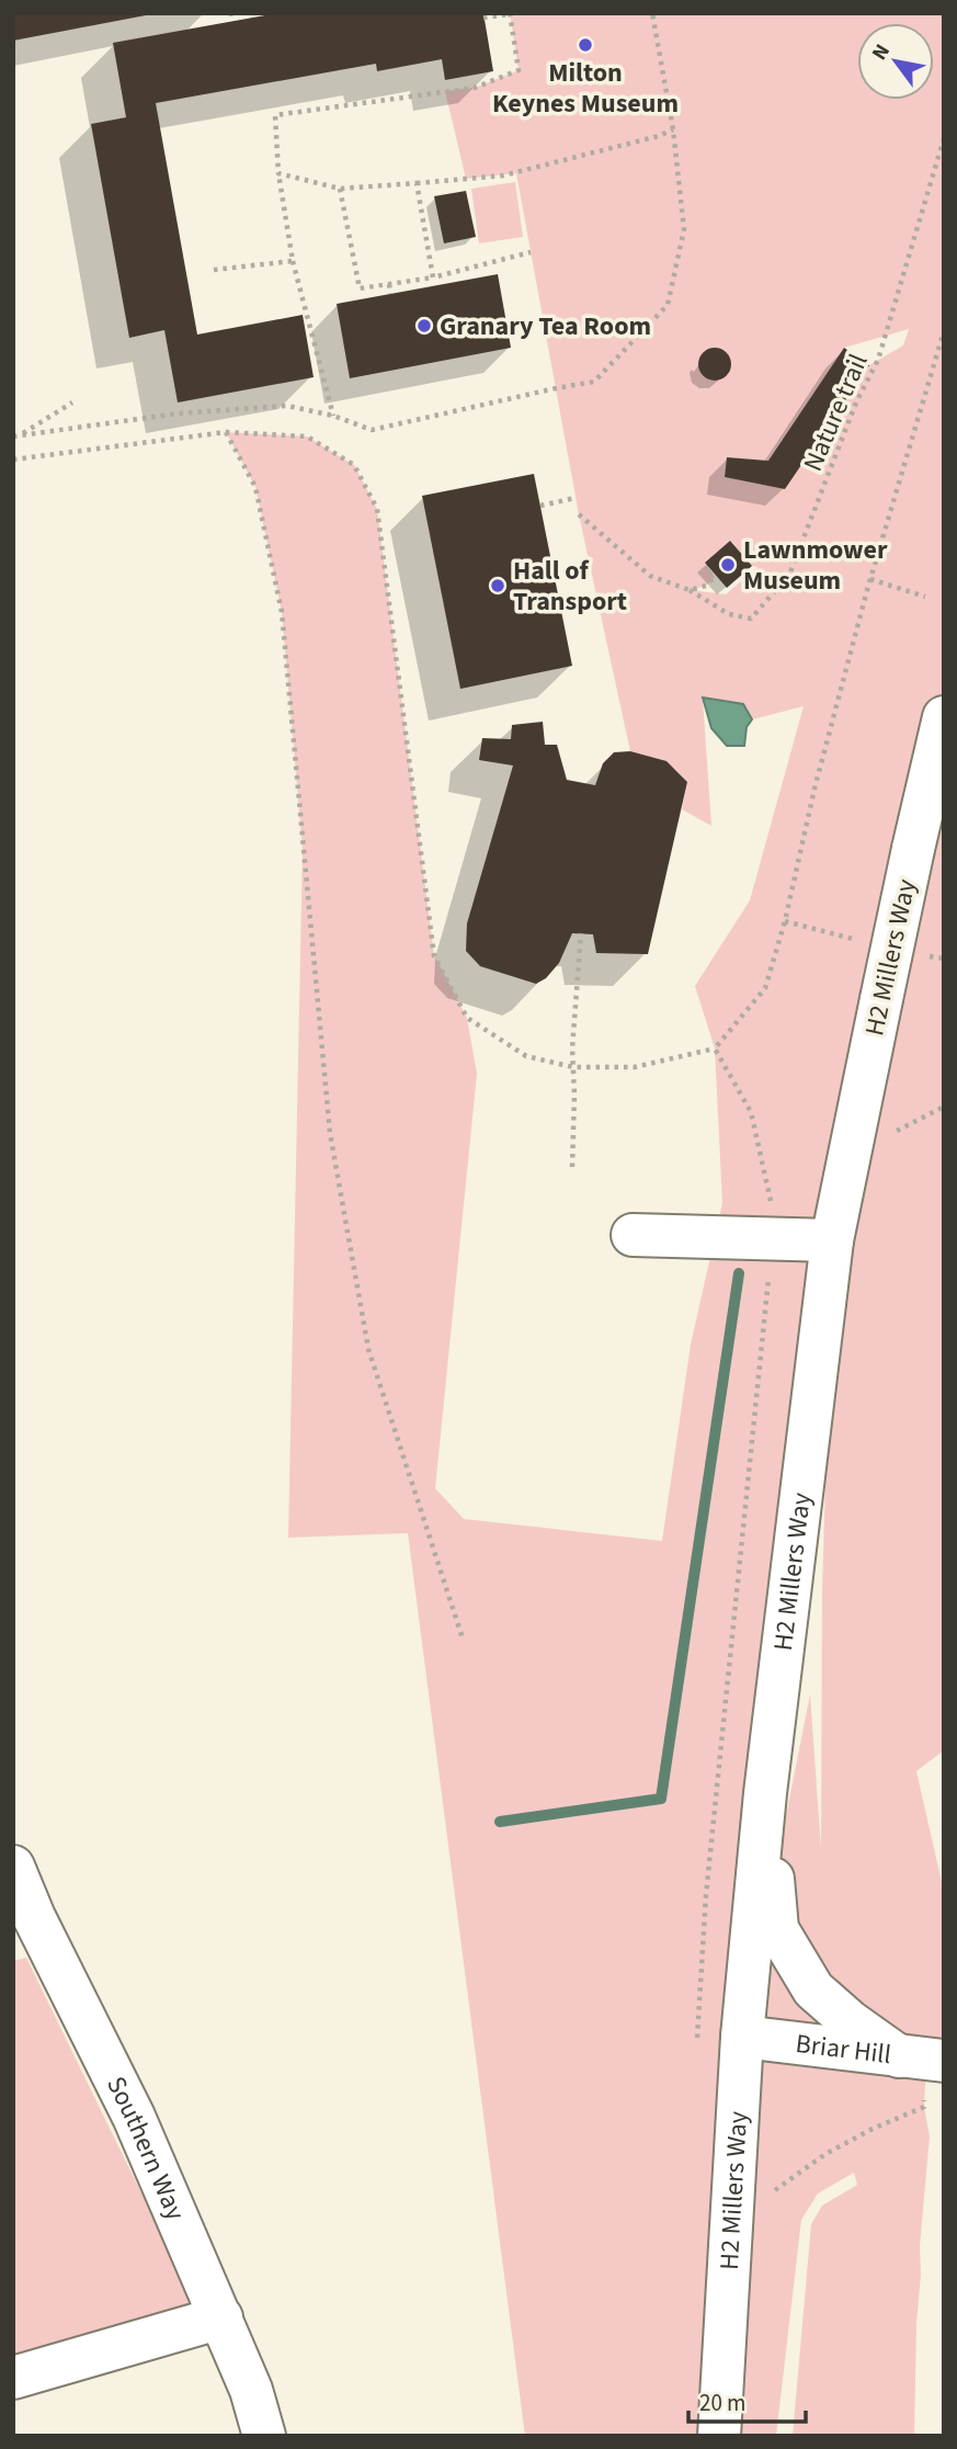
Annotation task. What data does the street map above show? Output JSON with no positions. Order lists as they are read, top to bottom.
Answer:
{
  "streets": {
    "street": ["H2 Millers Way", "Briar Hill", "Southern Way"],
    "path": ["Nature trail"]
  },
  "crossings": [
    ["H2 Millers Way", "Briar Hill"]
  ],
  "places": [
    "Milton Keynes Museum",
    "Granary Tea Room",
    "Lawnmower Museum",
    "Hall of Transport"
  ],
  "scale_bar": "20 m",
  "north": "top left"
}
